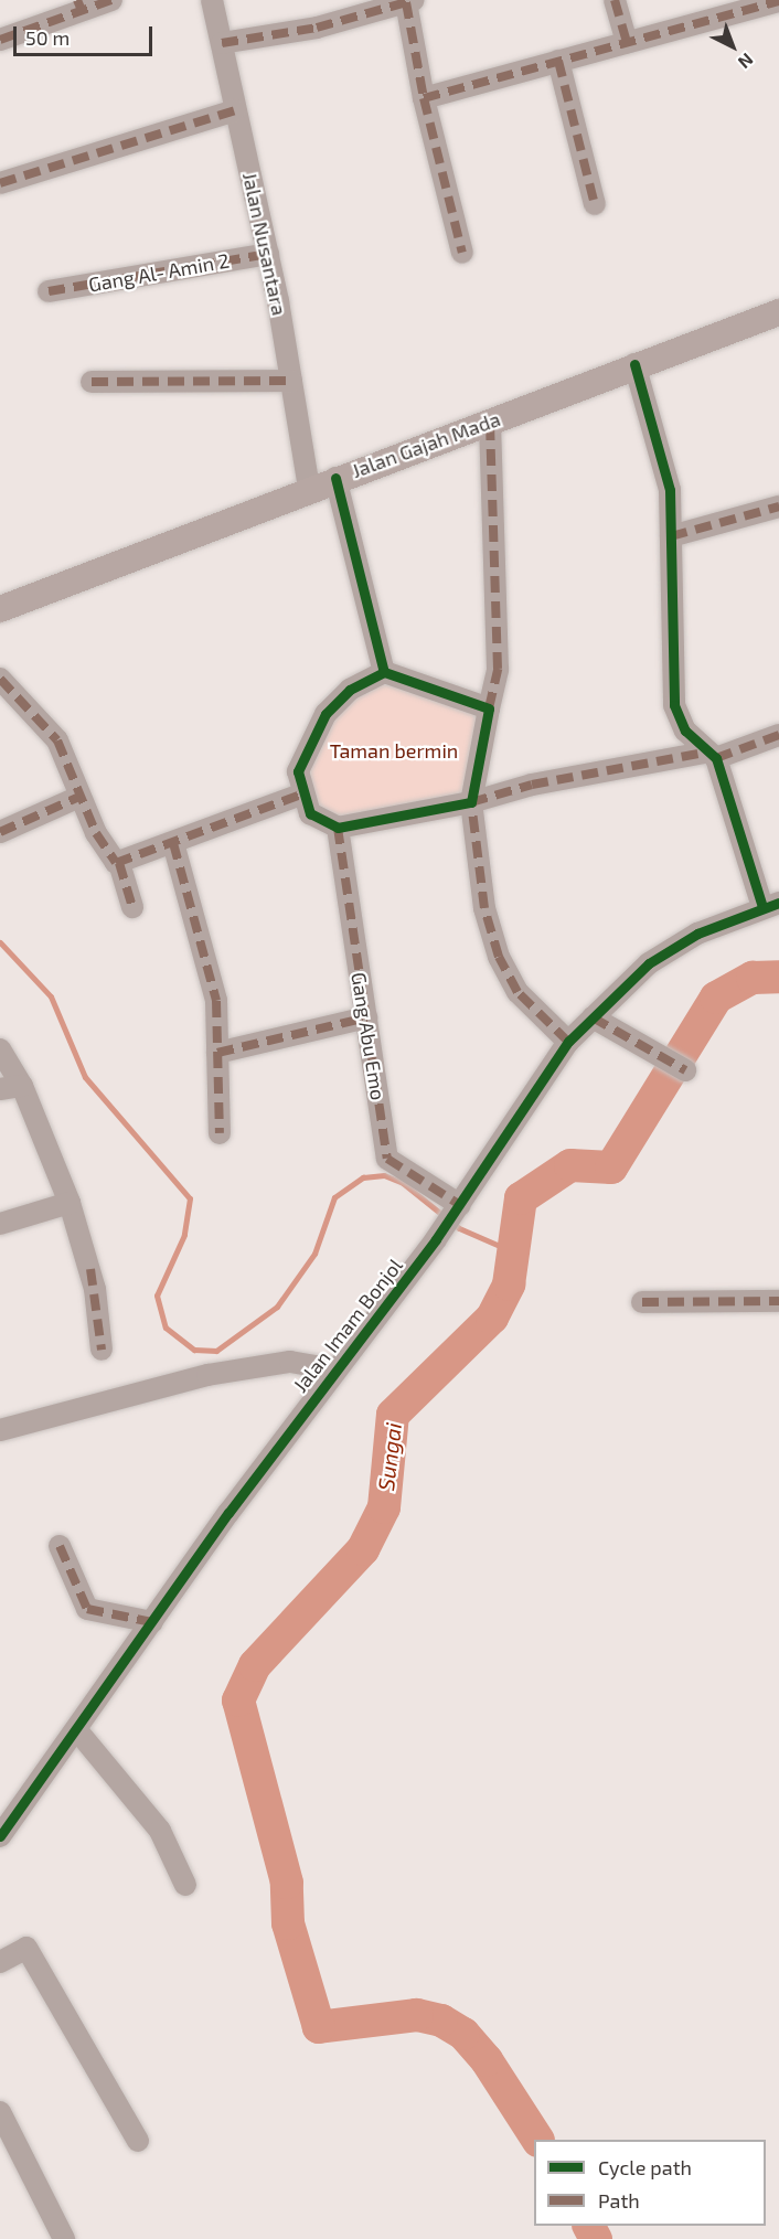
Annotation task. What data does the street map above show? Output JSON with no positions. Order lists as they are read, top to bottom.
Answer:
{
  "streets": {
    "main road": ["Jalan Gajah Mada"],
    "street": [
      "Jalan Nusantara",
      "Gang Al- Amin 2",
      "Gang Abu Emo",
      "Jalan Imam Bonjol"
    ]
  },
  "crossings": [
    ["Jalan Nusantara", "Gang Al- Amin 2"],
    ["Jalan Nusantara", "Jalan Gajah Mada"],
    ["Gang Abu Emo", "Jalan Imam Bonjol"]
  ],
  "water": ["Sungai"],
  "parks": ["Taman bermin"],
  "legend": ["Cycle path", "Path"],
  "scale_bar": "50 m",
  "north": "bottom right"
}
